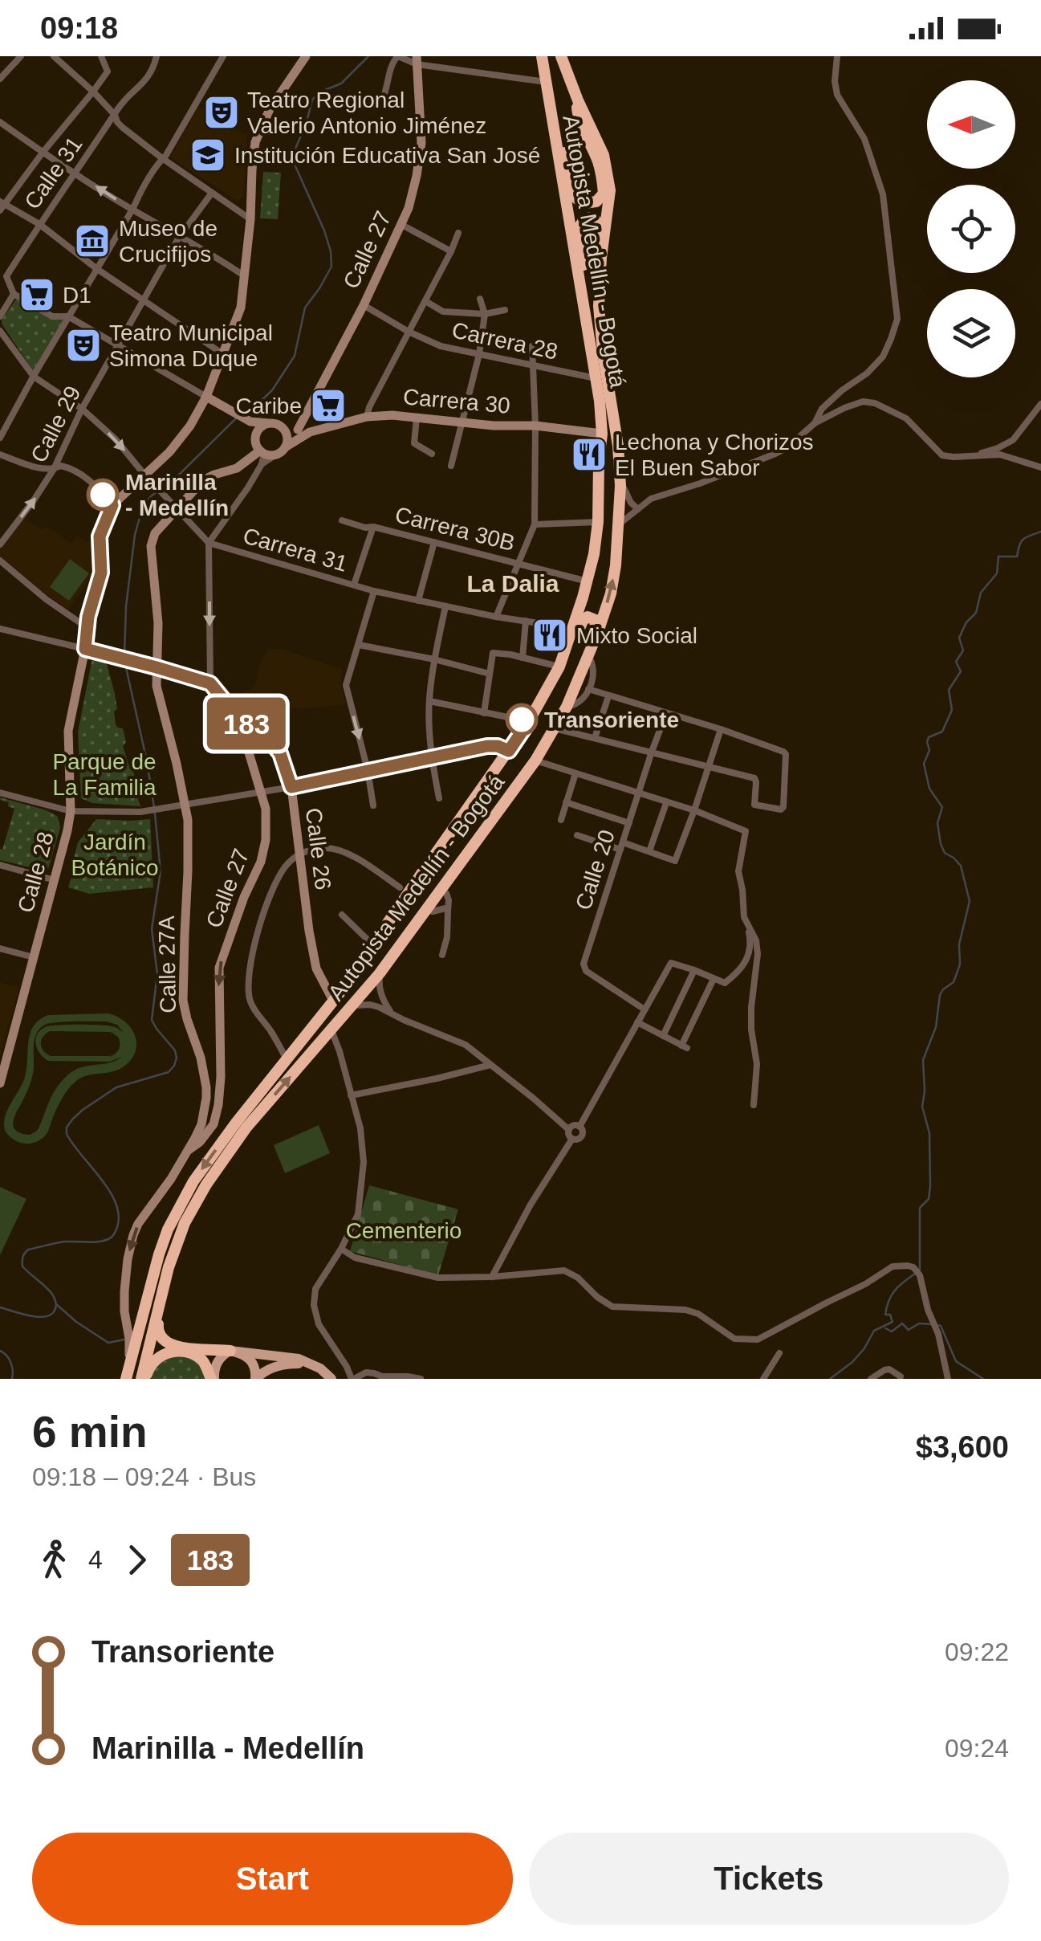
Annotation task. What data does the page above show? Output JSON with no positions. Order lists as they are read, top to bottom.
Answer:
{
  "streets": {
    "highway": ["Autopista Medellín - Bogotá"],
    "main road": [
      "Calle 27",
      "Carrera 30",
      "Calle 26",
      "Calle 28",
      "Calle 27A"
    ],
    "street": [
      "Calle 31",
      "Carrera 28",
      "Calle 29",
      "Carrera 30B",
      "Carrera 31",
      "Calle 20"
    ]
  },
  "crossings": [
    ["Calle 27", "Carrera 28"],
    ["Calle 27", "Carrera 30"],
    ["Calle 27", "Calle 26"],
    ["Calle 27", "Calle 27A"],
    ["Autopista Medellín - Bogotá", "Carrera 28"],
    ["Autopista Medellín - Bogotá", "Carrera 30"],
    ["Autopista Medellín - Bogotá", "Carrera 30B"],
    ["Autopista Medellín - Bogotá", "Carrera 31"],
    ["Autopista Medellín - Bogotá", "Calle 26"],
    ["Autopista Medellín - Bogotá", "Calle 27A"],
    ["Carrera 30", "Calle 27A"],
    ["Calle 29", "Carrera 31"],
    ["Carrera 30B", "Carrera 31"],
    ["Carrera 31", "Calle 28"],
    ["Carrera 31", "Calle 27A"]
  ],
  "one_way": ["Calle 27"],
  "districts": ["La Dalia"],
  "parks": ["Parque de La Familia", "Jardín Botánico", "Cementerio"],
  "places": {
    "theatre": ["Teatro Regional Valerio Antonio Jiménez", "Teatro Municipal Simona Duque"],
    "school or university": ["Institución Educativa San José"],
    "museum": ["Museo de Crucifijos"],
    "supermarket": ["D1", "Caribe"],
    "restaurant": ["Lechona y Chorizos El Buen Sabor", "Mixto Social"],
    "other": ["Marinilla - Medellín", "Transoriente"]
  },
  "lines": ["bus line 183"],
  "north": "left",
  "page": {
    "status": "09:18",
    "on_map": "183",
    "heading": ["6 min", "09:18 – 09:24 · Bus", "$3,600"],
    "legs": ["4", "183"],
    "list": [
      {
        "name": "Transoriente",
        "value": "09:22"
      },
      {
        "name": "Marinilla - Medellín",
        "value": "09:24"
      }
    ],
    "buttons": ["Start", "Tickets"]
  }
}
